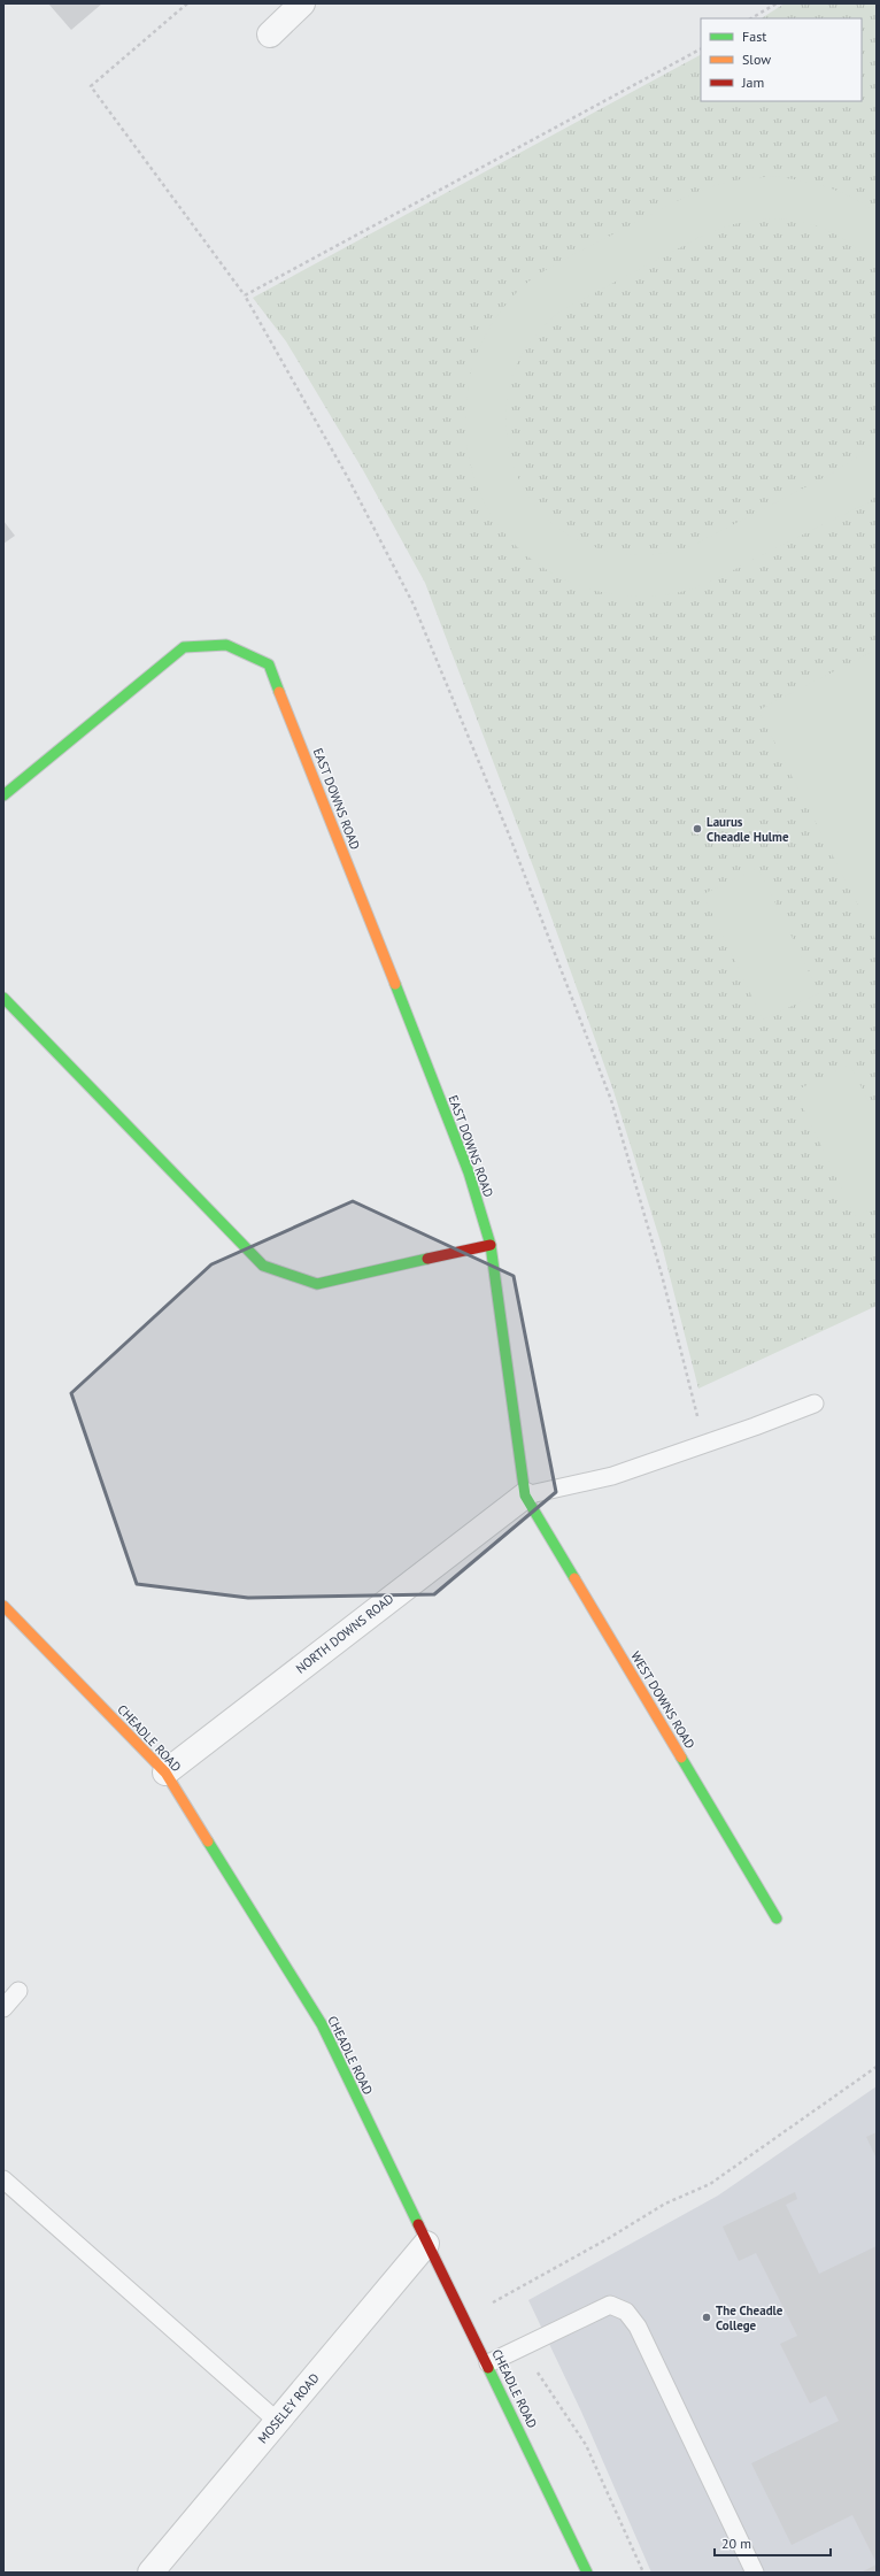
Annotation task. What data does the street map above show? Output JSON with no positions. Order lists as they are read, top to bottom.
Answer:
{
  "streets": {
    "street": [
      "EAST DOWNS ROAD",
      "NORTH DOWNS ROAD",
      "WEST DOWNS ROAD",
      "CHEADLE ROAD",
      "MOSELEY ROAD"
    ]
  },
  "crossings": [
    ["EAST DOWNS ROAD", "NORTH DOWNS ROAD"],
    ["EAST DOWNS ROAD", "WEST DOWNS ROAD"],
    ["NORTH DOWNS ROAD", "WEST DOWNS ROAD"],
    ["NORTH DOWNS ROAD", "CHEADLE ROAD"],
    ["CHEADLE ROAD", "MOSELEY ROAD"]
  ],
  "places": ["Laurus Cheadle Hulme", "The Cheadle College"],
  "legend": ["Fast", "Slow", "Jam"],
  "scale_bar": "20 m"
}
